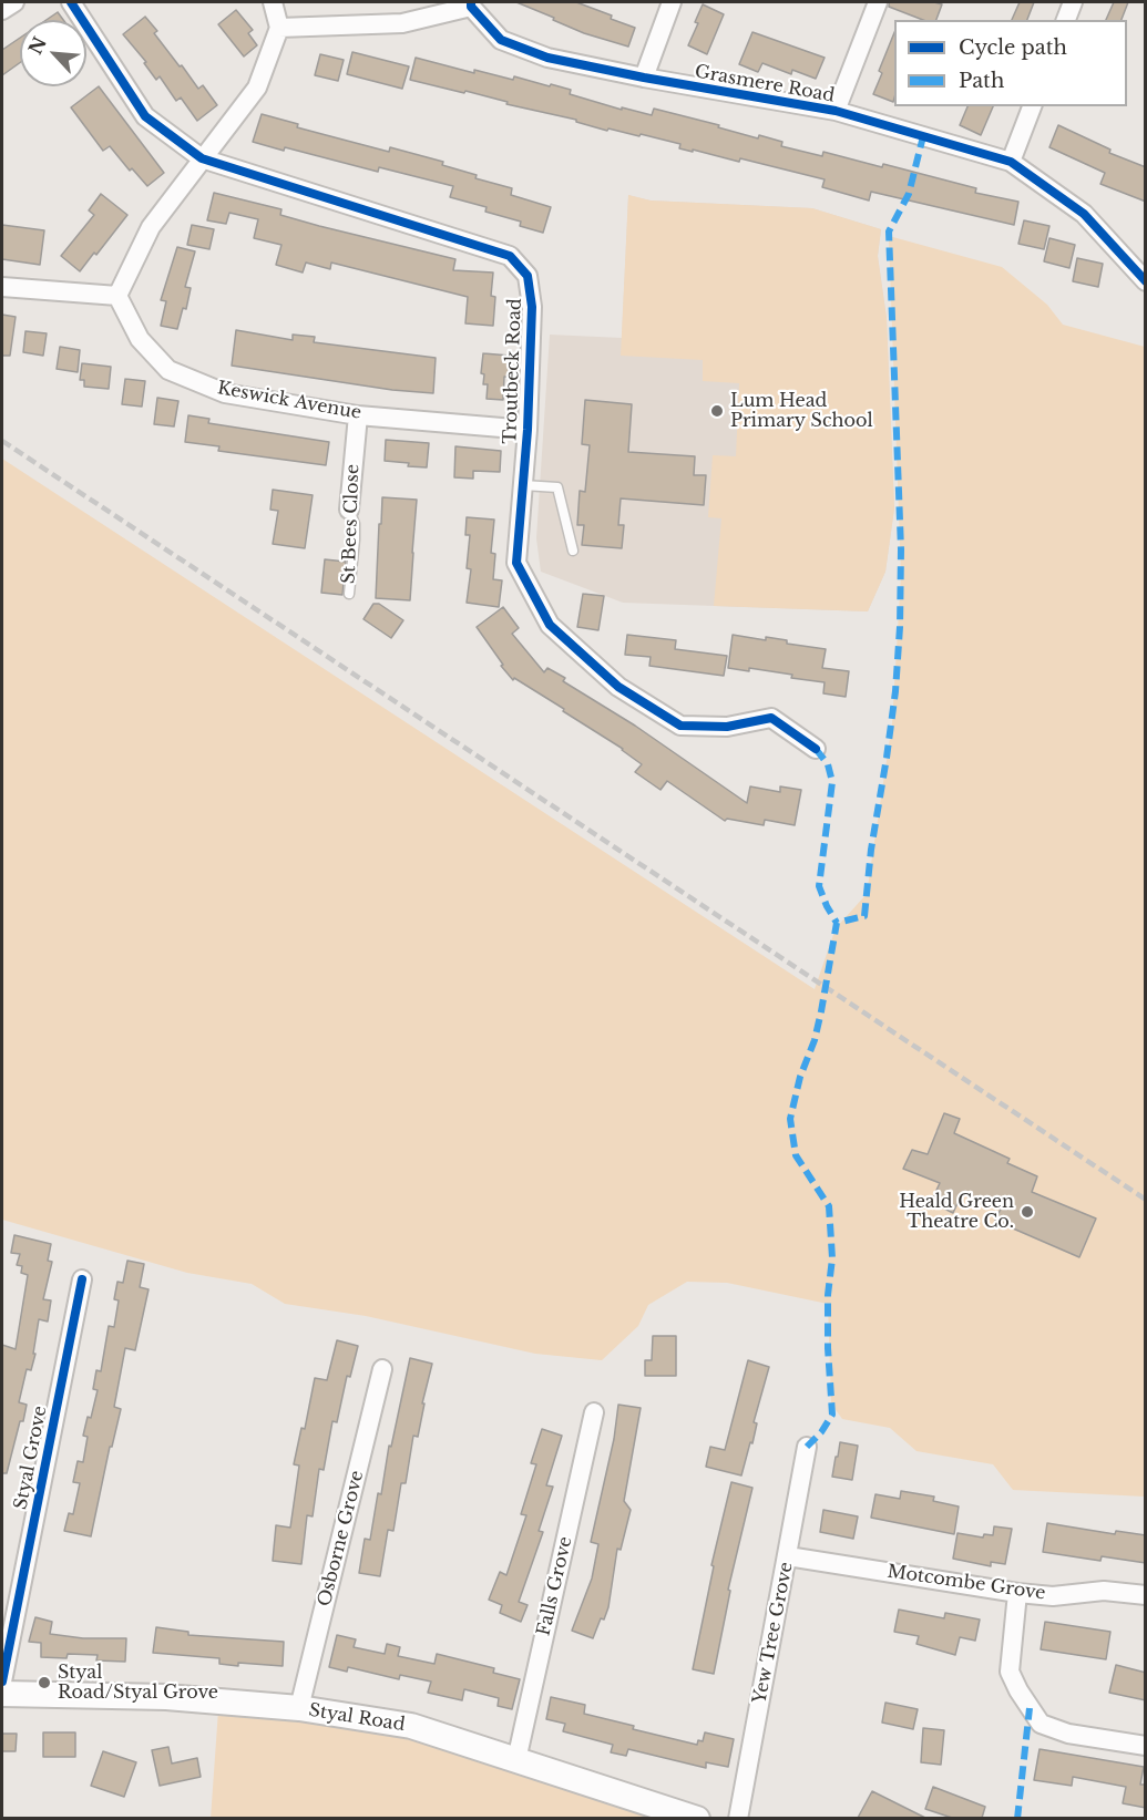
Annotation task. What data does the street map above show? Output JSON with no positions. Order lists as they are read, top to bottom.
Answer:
{
  "streets": {
    "main road": ["Styal Road"],
    "street": [
      "Grasmere Road",
      "Troutbeck Road",
      "Keswick Avenue",
      "St Bees Close",
      "Styal Grove",
      "Osborne Grove",
      "Motcombe Grove",
      "Falls Grove",
      "Yew Tree Grove"
    ]
  },
  "crossings": [
    ["Troutbeck Road", "Keswick Avenue"],
    ["Keswick Avenue", "St Bees Close"],
    ["Osborne Grove", "Styal Road"],
    ["Motcombe Grove", "Yew Tree Grove"],
    ["Falls Grove", "Styal Road"]
  ],
  "places": ["Lum Head Primary School", "Heald Green Theatre Co.", "Styal Road/Styal Grove"],
  "legend": ["Cycle path", "Path"],
  "north": "top left"
}
